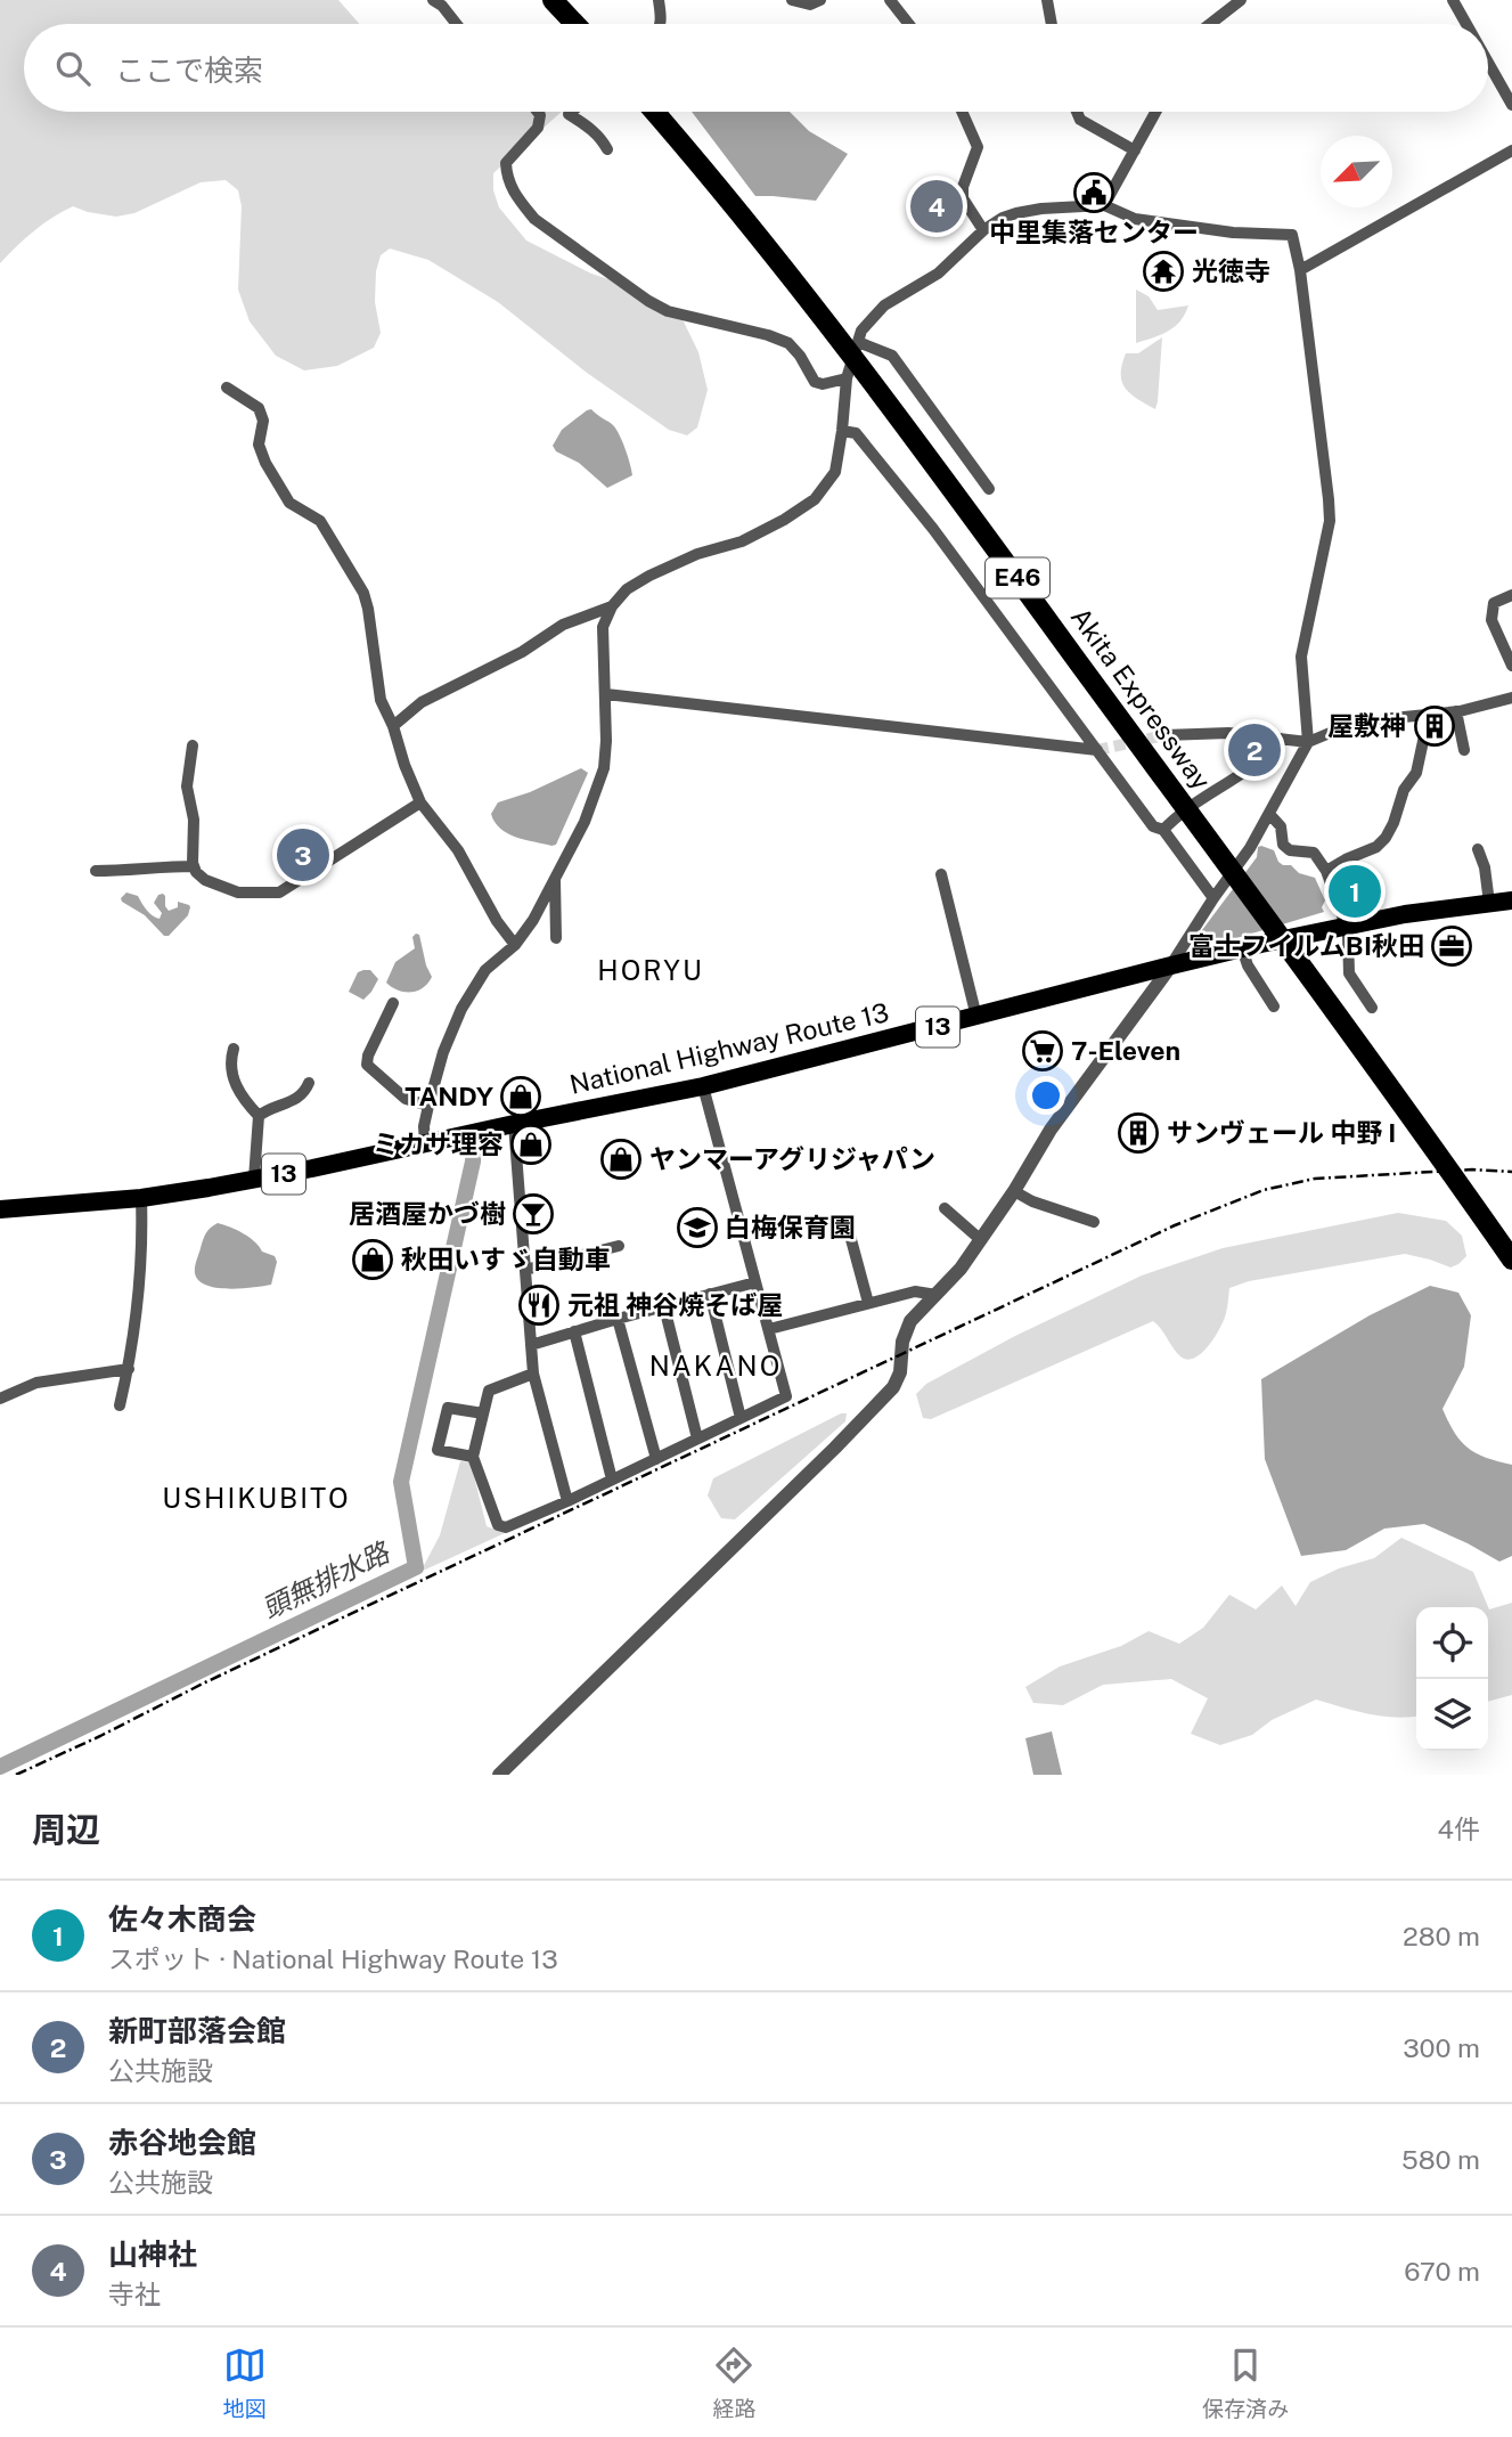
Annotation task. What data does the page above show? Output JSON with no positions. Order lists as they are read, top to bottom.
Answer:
{
  "streets": {
    "highway": [
      "E46",
      "Akita Expressway",
      "13",
      "National Highway Route 13"
    ]
  },
  "districts": ["HORYU", "NAKANO", "USHIKUBITO"],
  "water": ["頭無排水路"],
  "places": {
    "public building": ["中里集落センター"],
    "temple": ["光徳寺"],
    "building": ["屋敷神", "サンヴェール 中野 I"],
    "office": ["富士フイルムBI秋田"],
    "supermarket": ["7-Eleven"],
    "shop": [
      "TANDY",
      "ミカサ理容",
      "ヤンマーアグリジャパン",
      "秋田いすゞ自動車"
    ],
    "bar": ["居酒屋かづ樹"],
    "school or university": ["白梅保育園"],
    "restaurant": ["元祖 神谷焼そば屋"]
  },
  "north": "bottom left",
  "page": {
    "search": "ここで検索",
    "pins": [
      "4",
      "2",
      "3",
      "1"
    ],
    "heading": ["周辺", "4件"],
    "list": [
      {
        "mark": "1",
        "name": "佐々木商会",
        "note": "スポット · National Highway Route 13",
        "value": "280 m"
      },
      {
        "mark": "2",
        "name": "新町部落会館",
        "note": "公共施設",
        "value": "300 m"
      },
      {
        "mark": "3",
        "name": "赤谷地会館",
        "note": "公共施設",
        "value": "580 m"
      },
      {
        "mark": "4",
        "name": "山神社",
        "note": "寺社",
        "value": "670 m"
      }
    ],
    "nav": ["地図", "経路", "保存済み"]
  }
}
